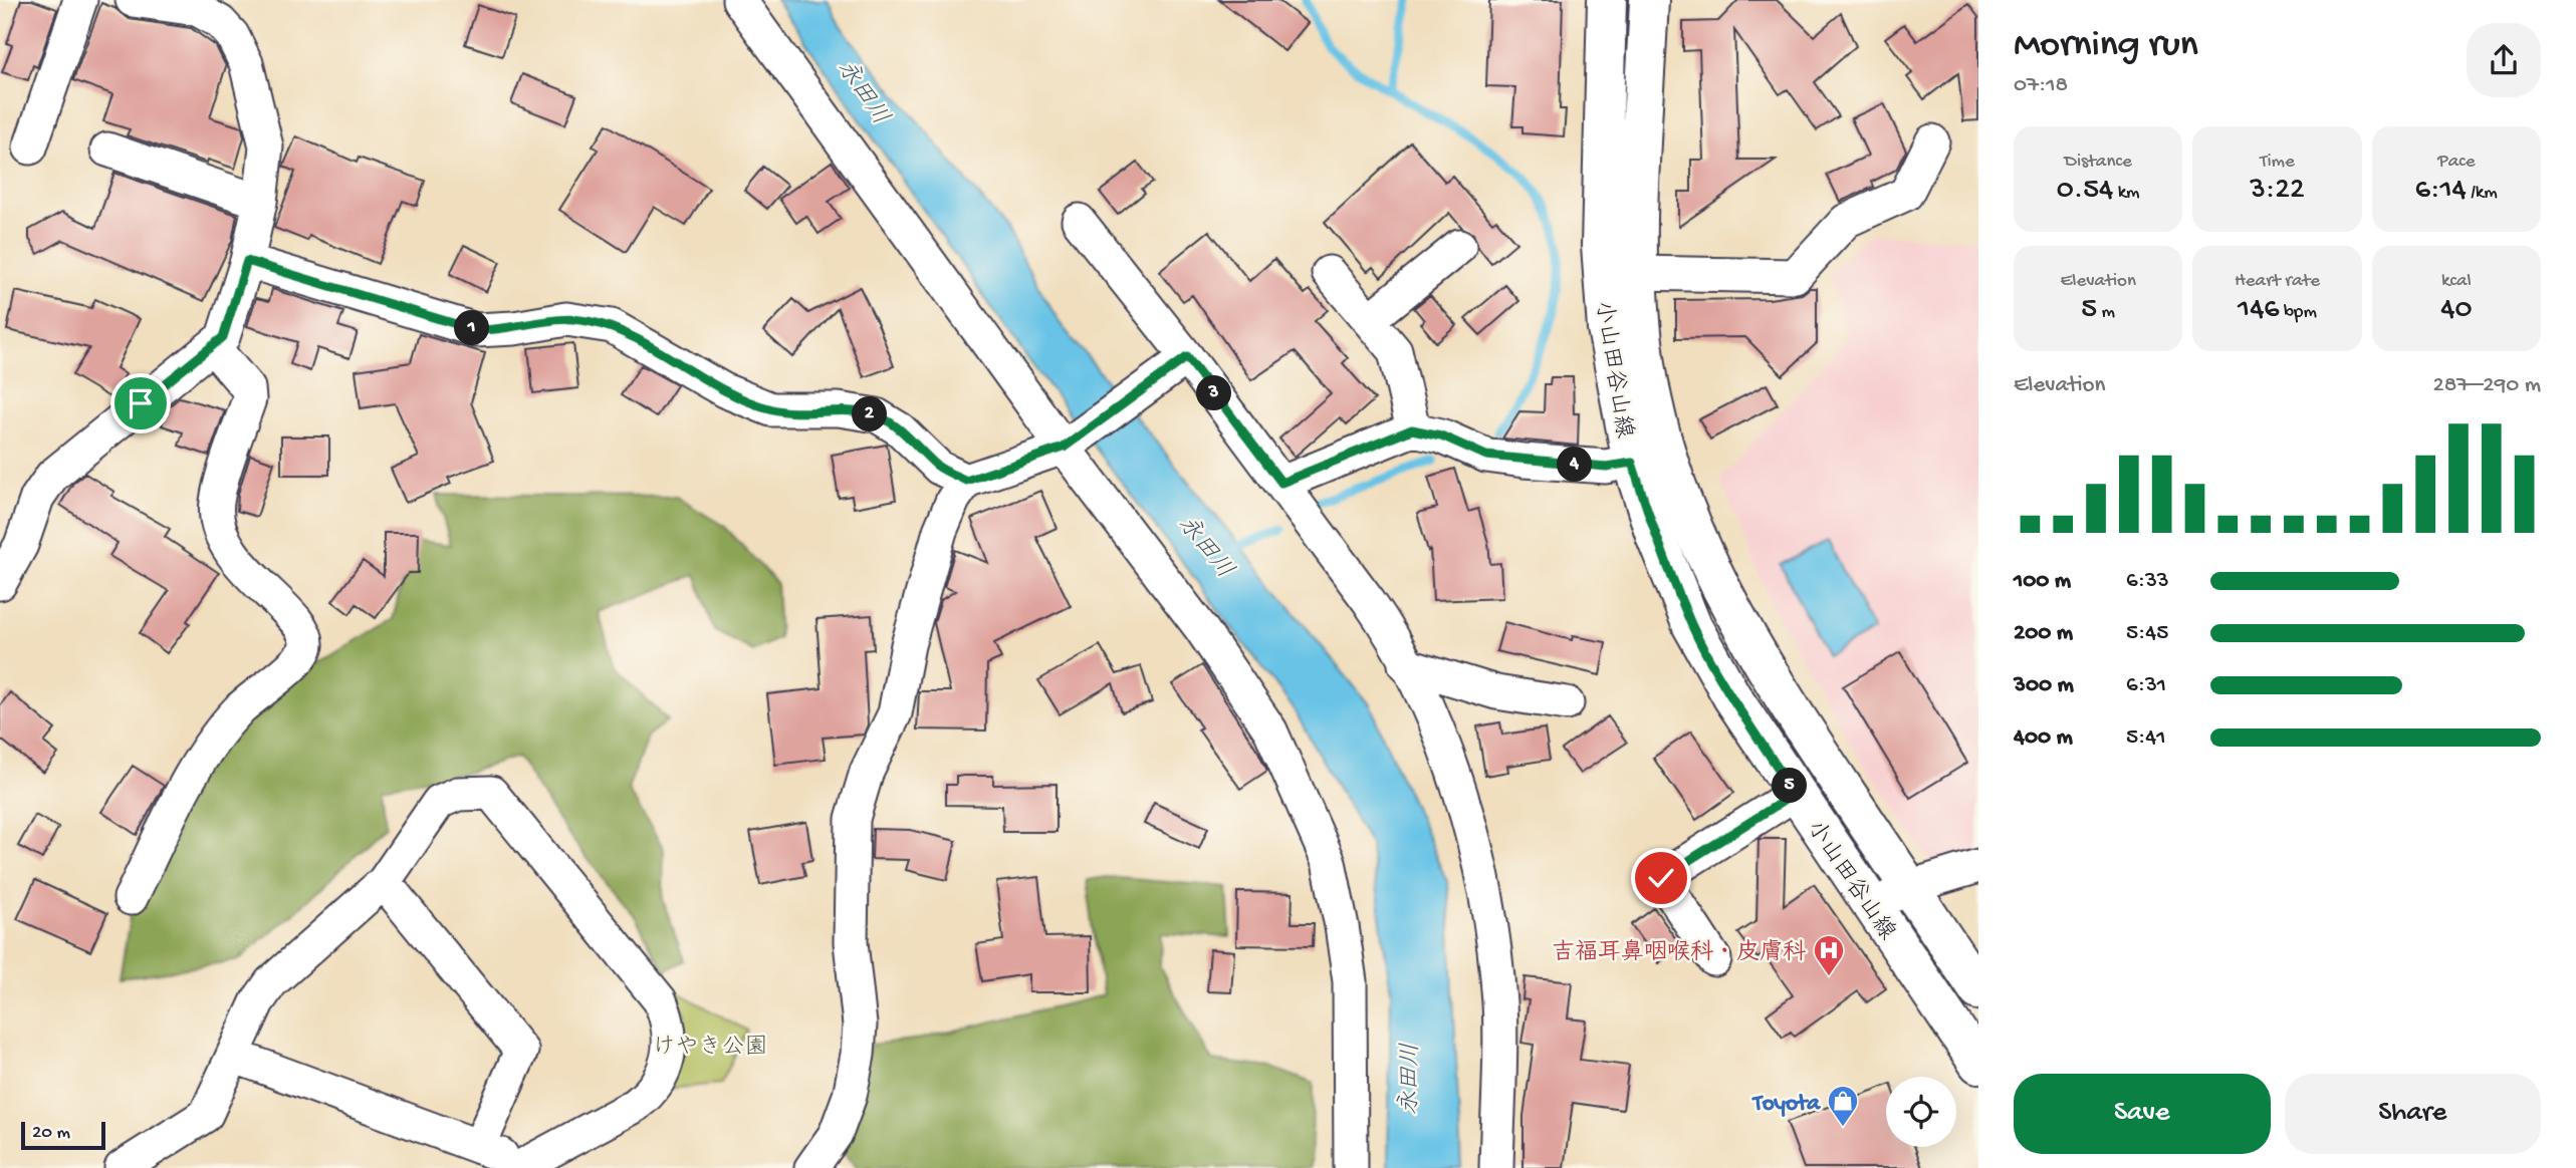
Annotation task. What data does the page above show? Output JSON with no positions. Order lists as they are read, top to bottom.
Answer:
{
  "streets": {
    "main road": ["小山田谷山線"]
  },
  "water": ["永田川"],
  "parks": ["けやき公園"],
  "places": {
    "hospital": ["吉福耳鼻咽喉科・皮膚科"],
    "shop": ["Toyota"]
  },
  "scale_bar": "20 m",
  "page": {
    "heading": ["Morning run", "07:18"],
    "stats": [
      ["Distance", "0.54 km"],
      ["Time", "3:22"],
      ["Pace", "6:14 /km"],
      ["Elevation", "5 m"],
      ["Heart rate", "146 bpm"],
      ["kcal", "40"]
    ],
    "pins": [
      "1",
      "3",
      "2",
      "4",
      "5"
    ],
    "chart": ["Elevation", "287–290 m"],
    "list": [
      {
        "name": "100 m",
        "note": "6:33"
      },
      {
        "name": "200 m",
        "note": "5:45"
      },
      {
        "name": "300 m",
        "note": "6:31"
      },
      {
        "name": "400 m",
        "note": "5:41"
      }
    ],
    "buttons": ["Save", "Share"],
    "scale": "20 m"
  }
}
